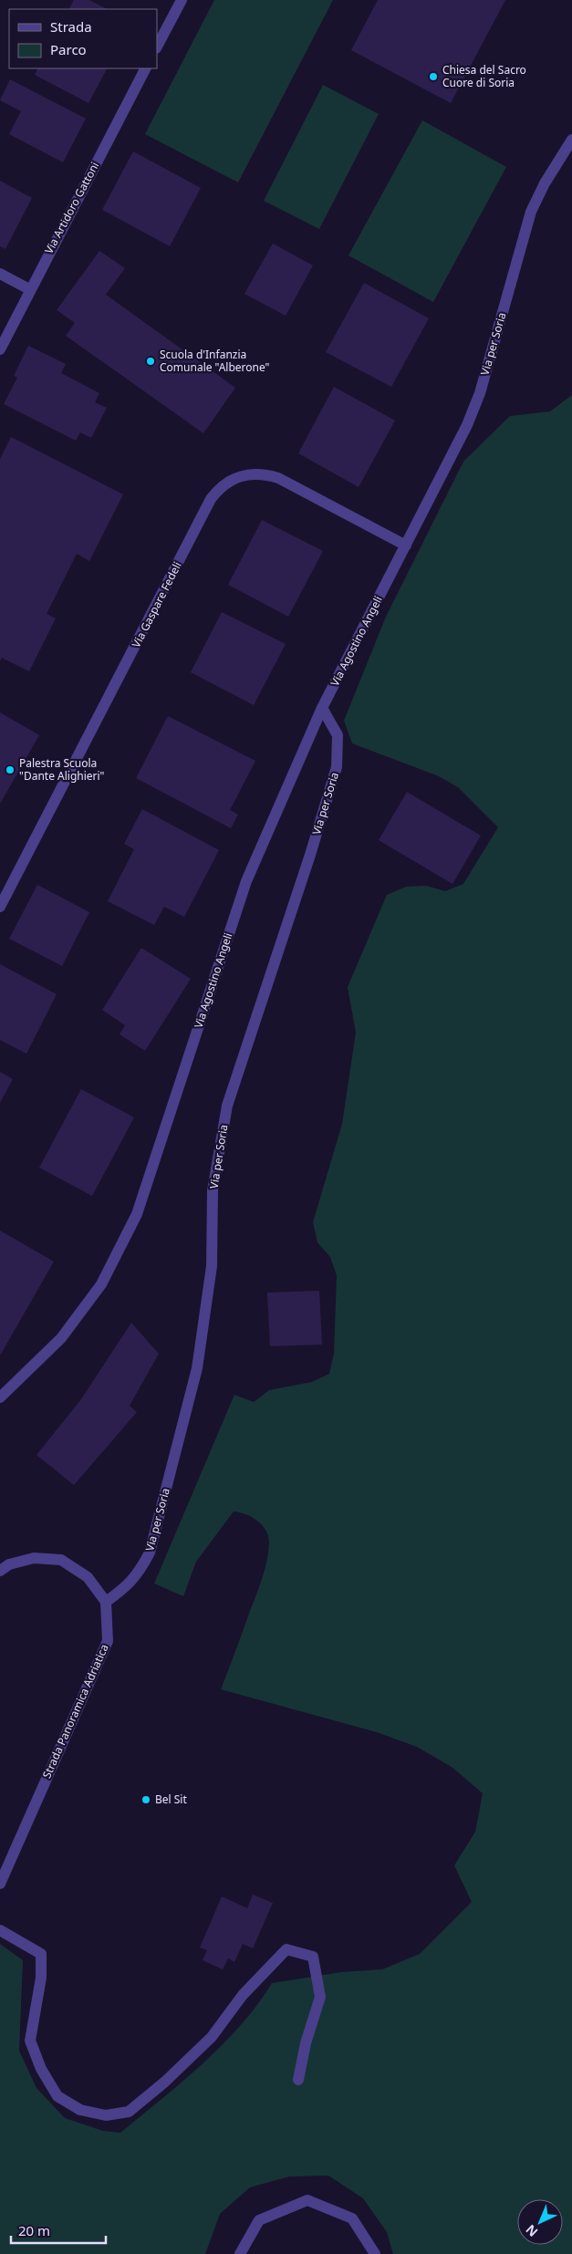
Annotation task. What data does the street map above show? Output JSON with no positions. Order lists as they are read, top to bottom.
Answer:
{
  "streets": {
    "street": [
      "Via Artidoro Gattoni",
      "Via per Soria",
      "Via Gaspare Fedeli",
      "Via Agostino Angeli",
      "Strada Panoramica Adriatica"
    ]
  },
  "crossings": [
    ["Via per Soria", "Via Gaspare Fedeli"],
    ["Via per Soria", "Via Agostino Angeli"],
    ["Via per Soria", "Strada Panoramica Adriatica"],
    ["Via Gaspare Fedeli", "Via Agostino Angeli"]
  ],
  "places": [
    "Chiesa del Sacro Cuore di Soria",
    "Scuola d'Infanzia Comunale \"Alberone\"",
    "Palestra Scuola \"Dante Alighieri\"",
    "Bel Sit"
  ],
  "legend": ["Strada", "Parco"],
  "scale_bar": "20 m",
  "north": "bottom left"
}
